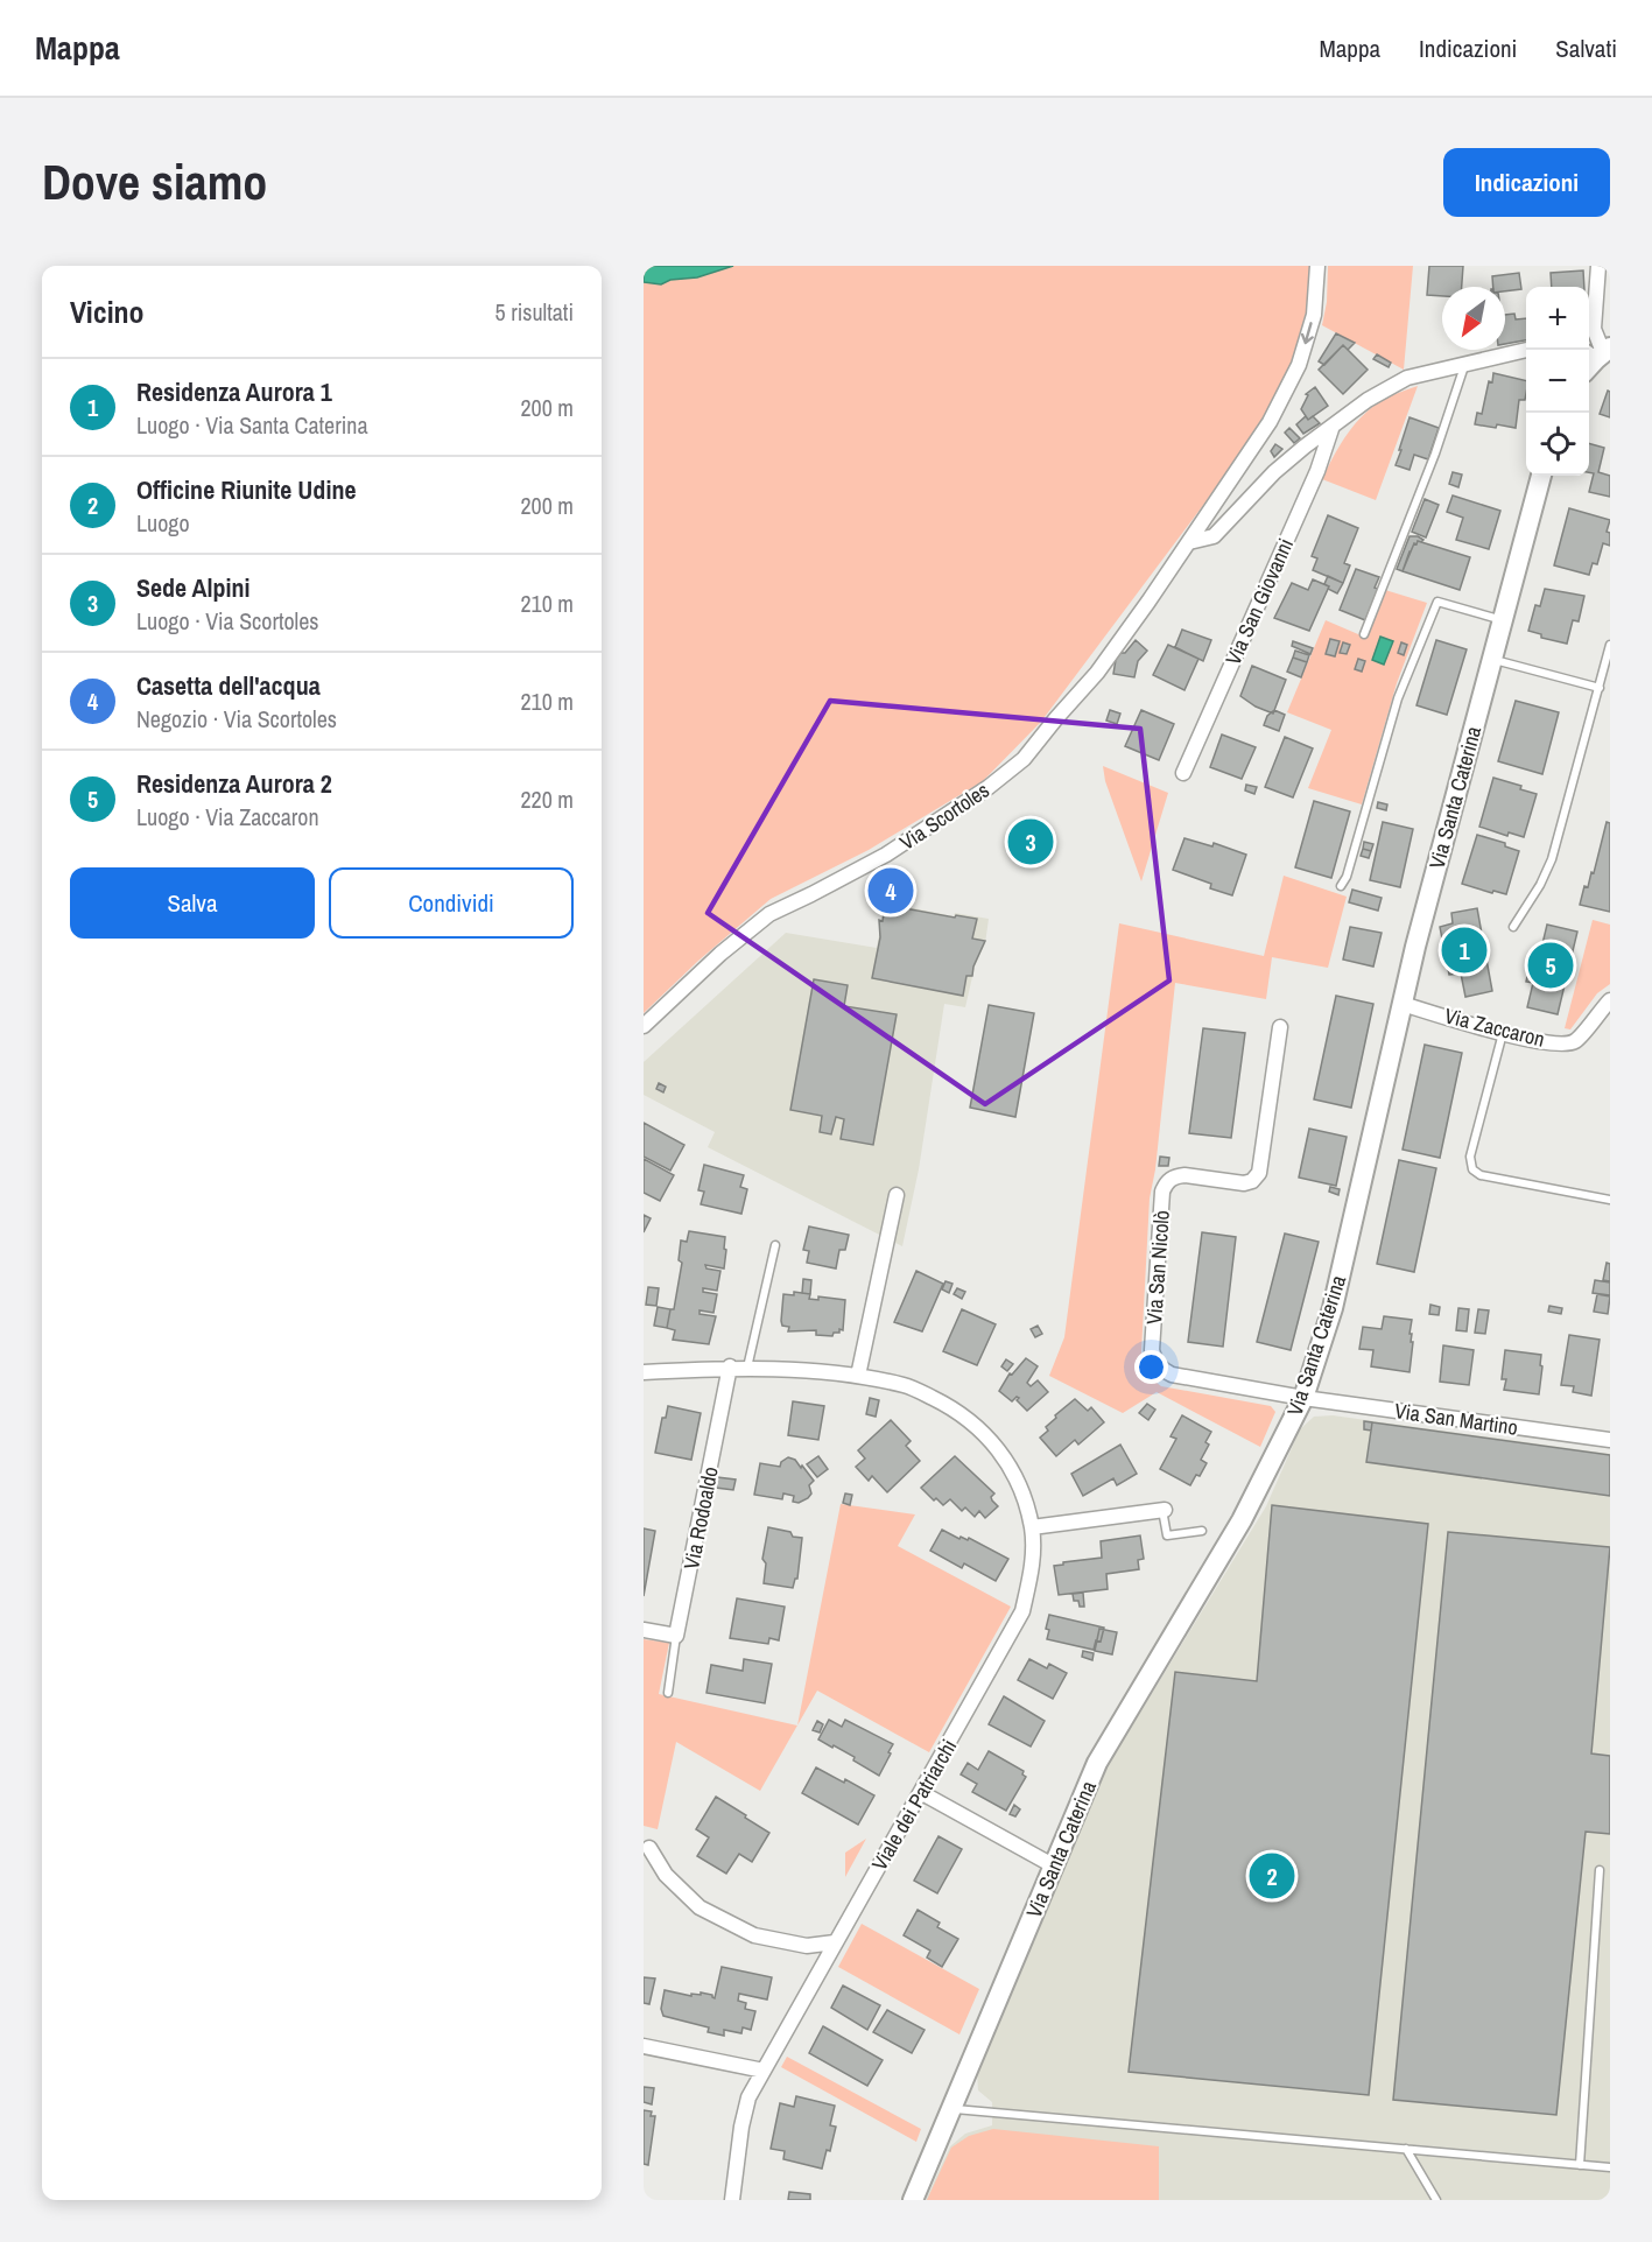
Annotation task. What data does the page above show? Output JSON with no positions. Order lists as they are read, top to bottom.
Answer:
{
  "streets": {
    "street": [
      "Via San Giovanni",
      "Via Santa Caterina",
      "Via Scortoles",
      "Via Zaccaron",
      "Via San Nicolò",
      "Via San Martino",
      "Via Rodoaldo",
      "Viale dei Patriarchi"
    ]
  },
  "crossings": [
    ["Via Santa Caterina", "Via Zaccaron"],
    ["Via Santa Caterina", "Via San Nicolò"],
    ["Via Santa Caterina", "Via San Martino"],
    ["Via San Nicolò", "Via San Martino"],
    ["Via Rodoaldo", "Viale dei Patriarchi"]
  ],
  "north": "bottom left",
  "page": {
    "header": "Mappa",
    "nav": ["Mappa", "Indicazioni", "Salvati"],
    "buttons": [
      "Indicazioni",
      ["Salva", "Condividi"]
    ],
    "title": "Dove siamo",
    "heading": ["Vicino", "5 risultati"],
    "map_buttons": ["+", "−"],
    "list": [
      {
        "mark": "1",
        "name": "Residenza Aurora 1",
        "note": "Luogo · Via Santa Caterina",
        "value": "200 m"
      },
      {
        "mark": "2",
        "name": "Officine Riunite Udine",
        "note": "Luogo",
        "value": "200 m"
      },
      {
        "mark": "3",
        "name": "Sede Alpini",
        "note": "Luogo · Via Scortoles",
        "value": "210 m"
      },
      {
        "mark": "4",
        "name": "Casetta dell'acqua",
        "note": "Negozio · Via Scortoles",
        "value": "210 m"
      },
      {
        "mark": "5",
        "name": "Residenza Aurora 2",
        "note": "Luogo · Via Zaccaron",
        "value": "220 m"
      }
    ],
    "pins": [
      "3",
      "4",
      "1",
      "5",
      "2"
    ]
  }
}
